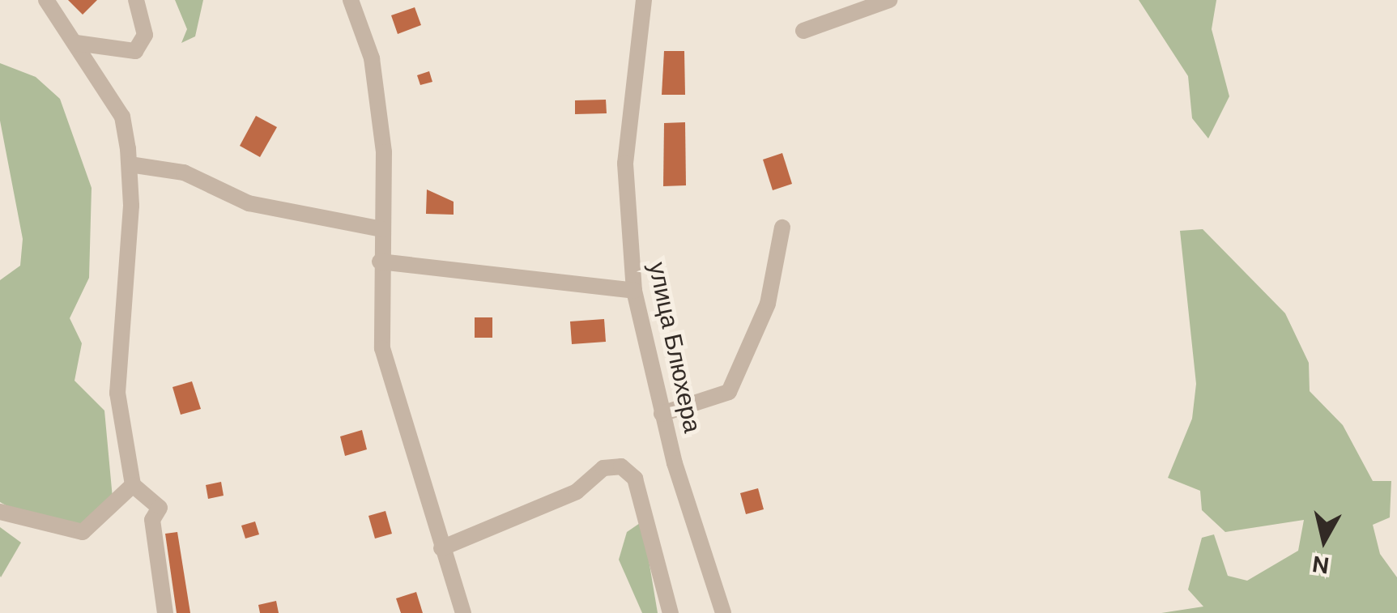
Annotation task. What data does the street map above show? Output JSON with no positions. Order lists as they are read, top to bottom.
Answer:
{
  "streets": {
    "street": ["улица Блюхера"]
  },
  "north": "bottom"
}
